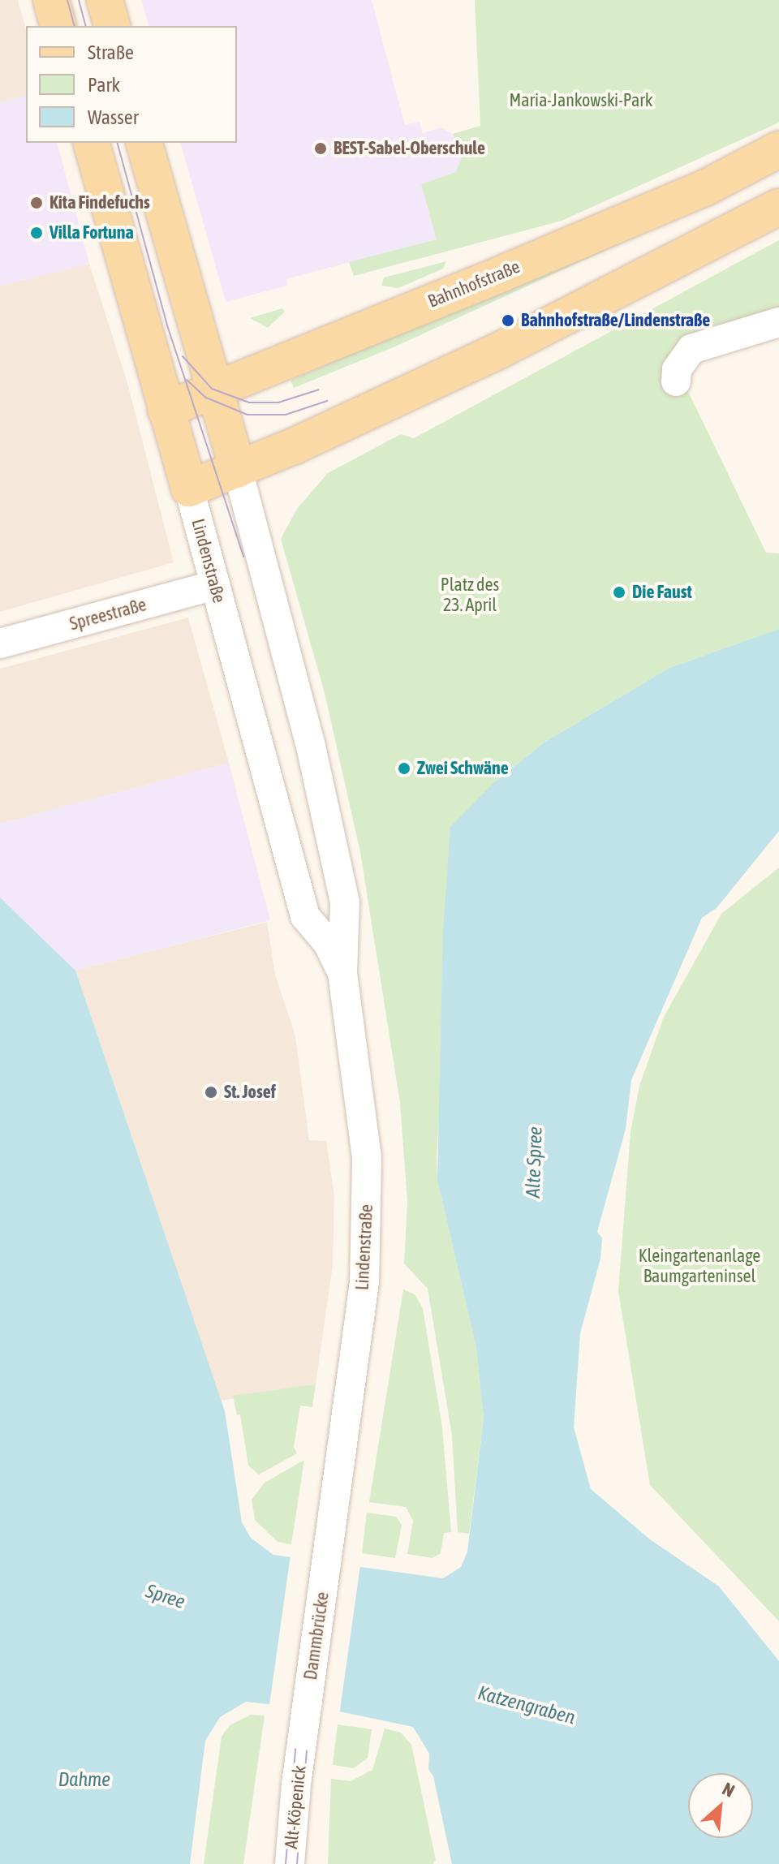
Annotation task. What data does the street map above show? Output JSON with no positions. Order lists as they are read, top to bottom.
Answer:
{
  "streets": {
    "main road": ["Bahnhofstraße", "Lindenstraße"],
    "street": ["Spreestraße", "Dammbrücke", "Alt-Köpenick"]
  },
  "crossings": [
    ["Bahnhofstraße", "Lindenstraße"],
    ["Lindenstraße", "Spreestraße"],
    ["Lindenstraße", "Dammbrücke"],
    ["Dammbrücke", "Alt-Köpenick"]
  ],
  "water": [
    "Alte Spree",
    "Spree",
    "Katzengraben",
    "Dahme"
  ],
  "parks": ["Maria-Jankowski-Park", "Platz des 23. April", "Kleingartenanlage Baumgarteninsel"],
  "places": [
    "BEST-Sabel-Oberschule",
    "Kita Findefuchs",
    "Villa Fortuna",
    "Bahnhofstraße/Lindenstraße",
    "Die Faust",
    "Zwei Schwäne",
    "St. Josef"
  ],
  "legend": ["Straße", "Park", "Wasser"],
  "north": "top right"
}
